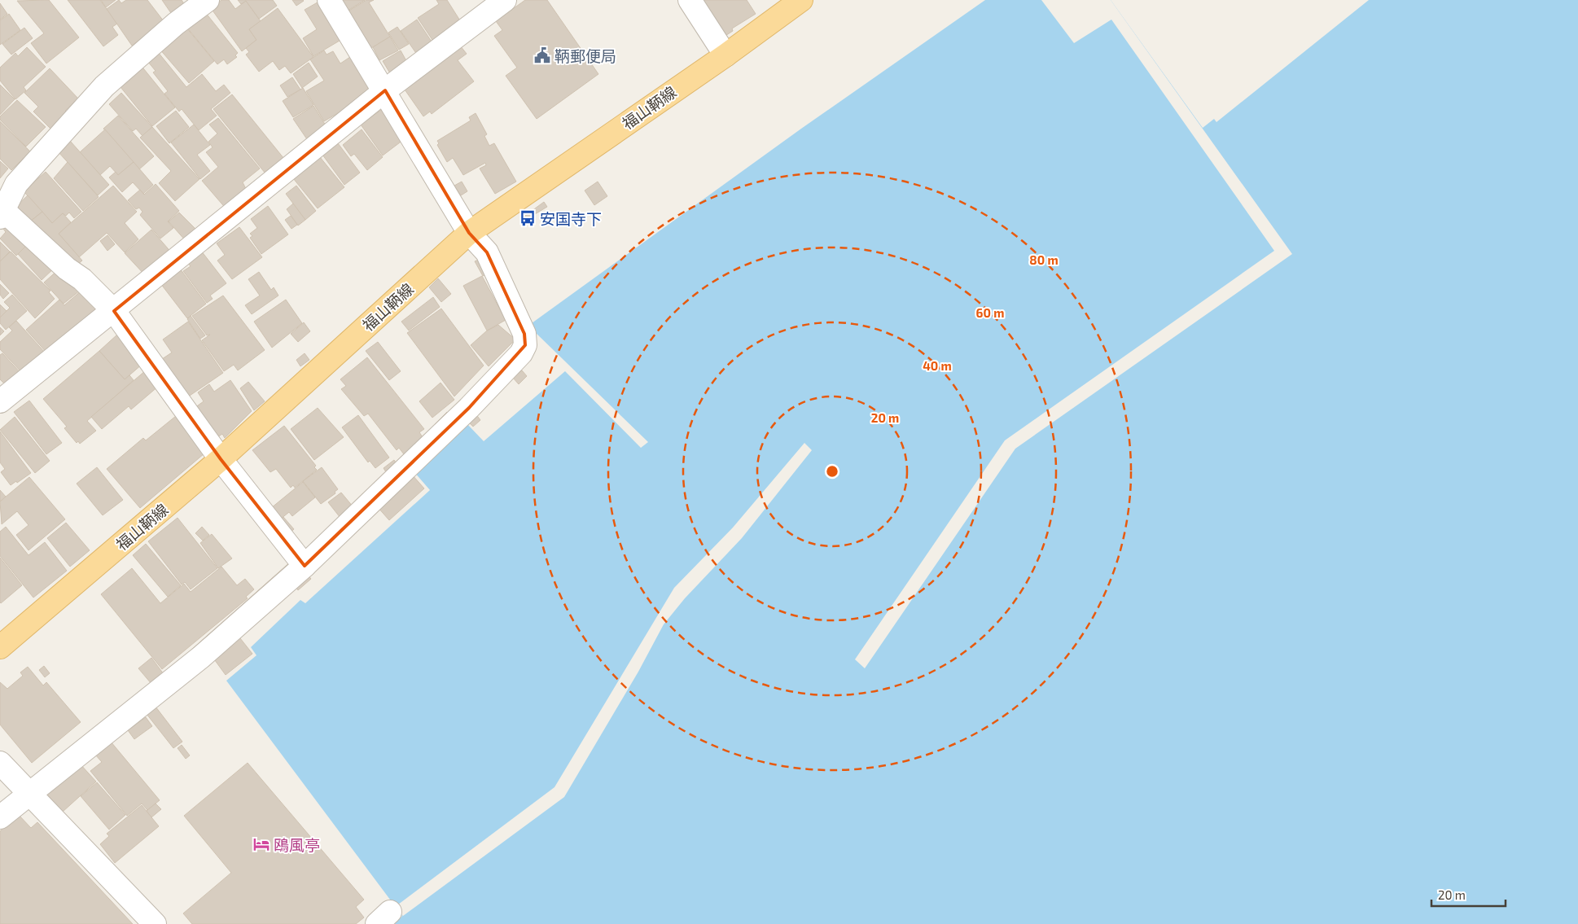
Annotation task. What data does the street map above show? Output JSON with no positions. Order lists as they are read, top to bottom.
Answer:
{
  "streets": {
    "main road": ["福山鞆線"]
  },
  "places": {
    "public building": ["鞆郵便局"],
    "bus stop": ["安国寺下"],
    "hotel": ["鴎風亭"]
  },
  "scale_bar": "20 m",
  "rings": [
    "80 m",
    "60 m",
    "40 m",
    "20 m"
  ]
}
